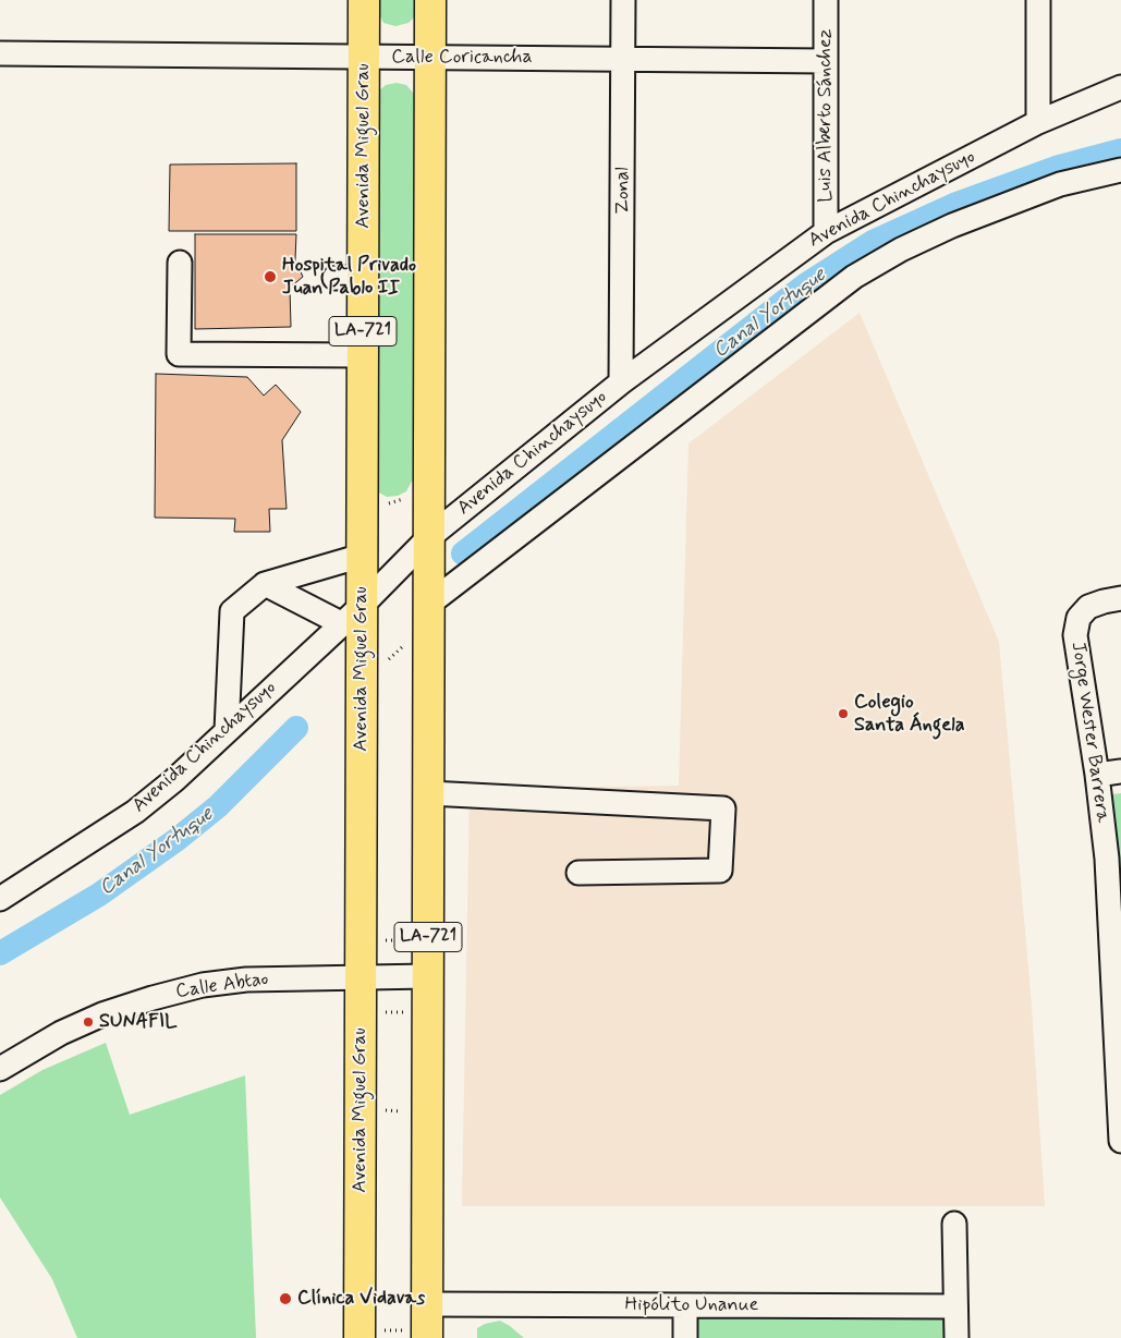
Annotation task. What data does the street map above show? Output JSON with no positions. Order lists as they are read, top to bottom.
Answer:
{
  "streets": {
    "main road": ["Avenida Miguel Grau", "LA-721"],
    "street": [
      "Calle Coricancha",
      "Luis Alberto Sánchez",
      "Zonal",
      "Avenida Chinchaysuyo",
      "Jorge Wester Barrera",
      "Calle Abtao",
      "Hipólito Unanue"
    ]
  },
  "crossings": [
    ["Calle Coricancha", "Luis Alberto Sánchez"],
    ["Calle Coricancha", "Avenida Miguel Grau"],
    ["Calle Coricancha", "Zonal"],
    ["Calle Coricancha", "LA-721"],
    ["Luis Alberto Sánchez", "Avenida Chinchaysuyo"],
    ["Avenida Miguel Grau", "Avenida Chinchaysuyo"],
    ["Avenida Miguel Grau", "Calle Abtao"],
    ["Zonal", "Avenida Chinchaysuyo"],
    ["Avenida Chinchaysuyo", "LA-721"],
    ["LA-721", "Calle Abtao"],
    ["LA-721", "Hipólito Unanue"]
  ],
  "water": ["Canal Yortuque"],
  "places": [
    "Hospital Privado Juan Pablo II",
    "Colegio Santa Ángela",
    "SUNAFIL",
    "Clínica Vidavas"
  ]
}
